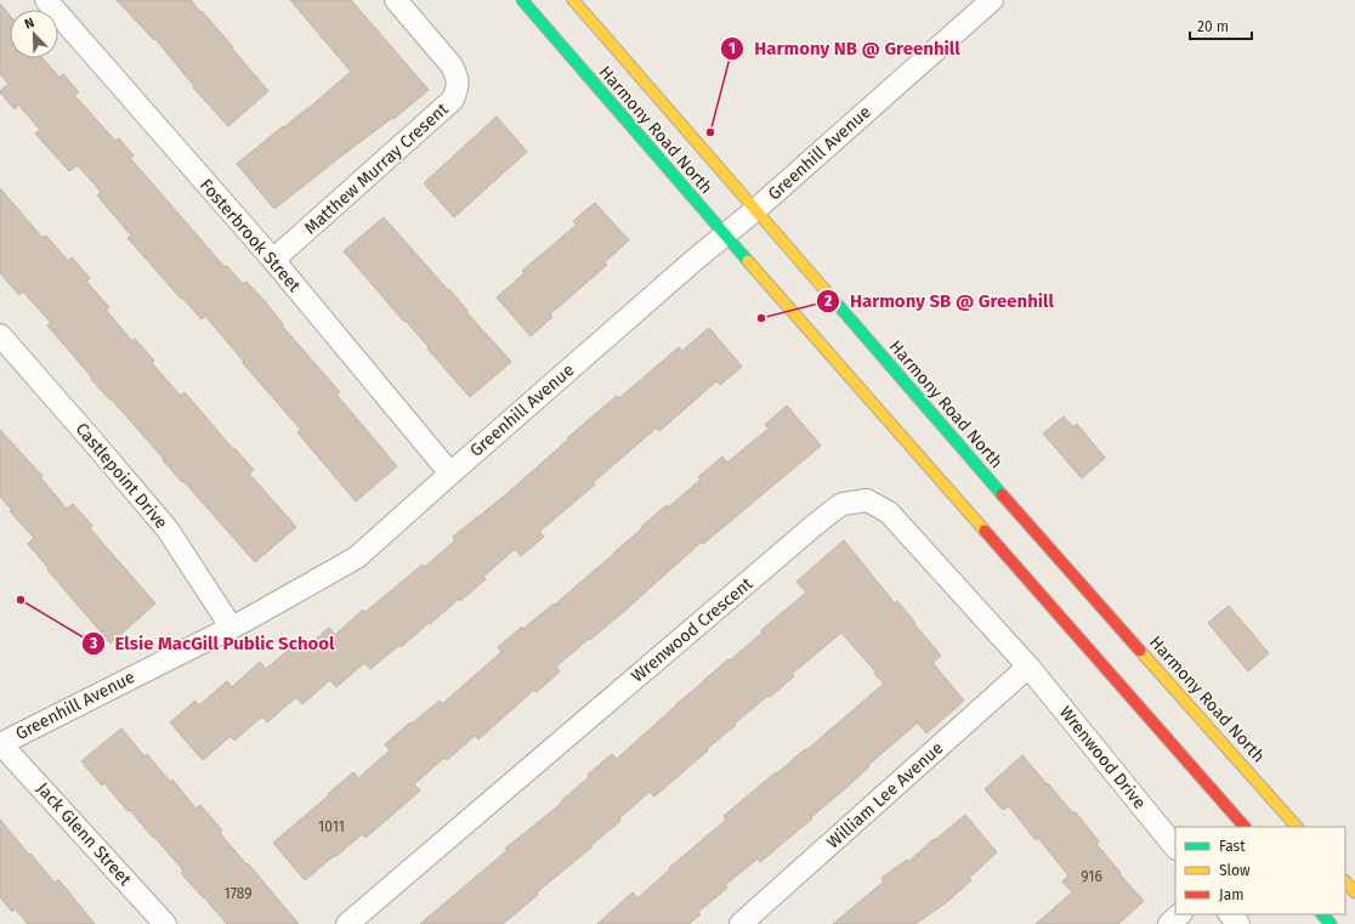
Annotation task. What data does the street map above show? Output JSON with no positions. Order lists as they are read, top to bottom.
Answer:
{
  "streets": {
    "main road": ["Harmony Road North"],
    "street": [
      "Greenhill Avenue",
      "Matthew Murray Cresent",
      "Fosterbrook Street",
      "Castlepoint Drive",
      "Wrenwood Crescent",
      "Wrenwood Drive",
      "William Lee Avenue",
      "Jack Glenn Street"
    ]
  },
  "crossings": [
    ["Harmony Road North", "Greenhill Avenue"],
    ["Greenhill Avenue", "Fosterbrook Street"],
    ["Greenhill Avenue", "Castlepoint Drive"],
    ["Greenhill Avenue", "Jack Glenn Street"],
    ["Matthew Murray Cresent", "Fosterbrook Street"],
    ["Wrenwood Crescent", "Wrenwood Drive"],
    ["Wrenwood Crescent", "William Lee Avenue"],
    ["Wrenwood Drive", "William Lee Avenue"]
  ],
  "places": ["Harmony NB @ Greenhill", "Harmony SB @ Greenhill", "Elsie MacGill Public School"],
  "house_numbers": ["1011", "916", "1789"],
  "legend": ["Fast", "Slow", "Jam"],
  "scale_bar": "20 m",
  "north": "top left"
}
